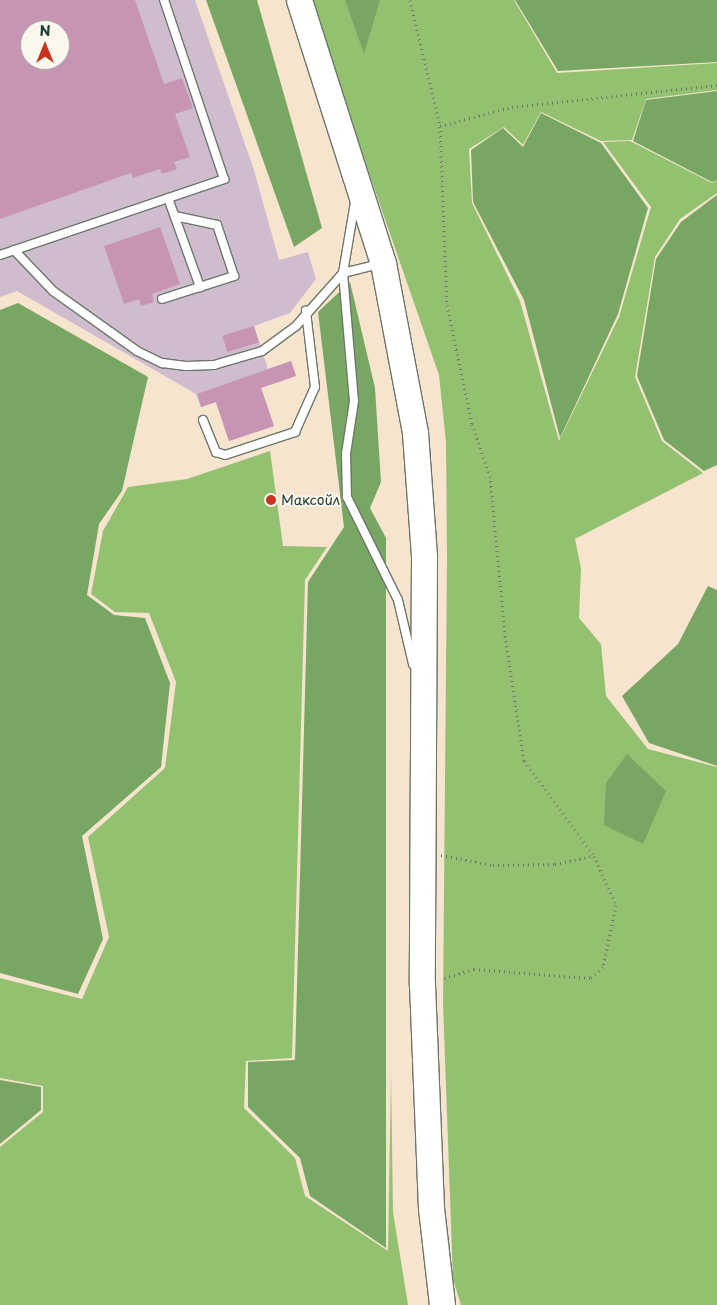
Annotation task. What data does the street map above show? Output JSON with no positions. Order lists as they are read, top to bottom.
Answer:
{
  "places": ["Максойл"],
  "north": "top"
}
